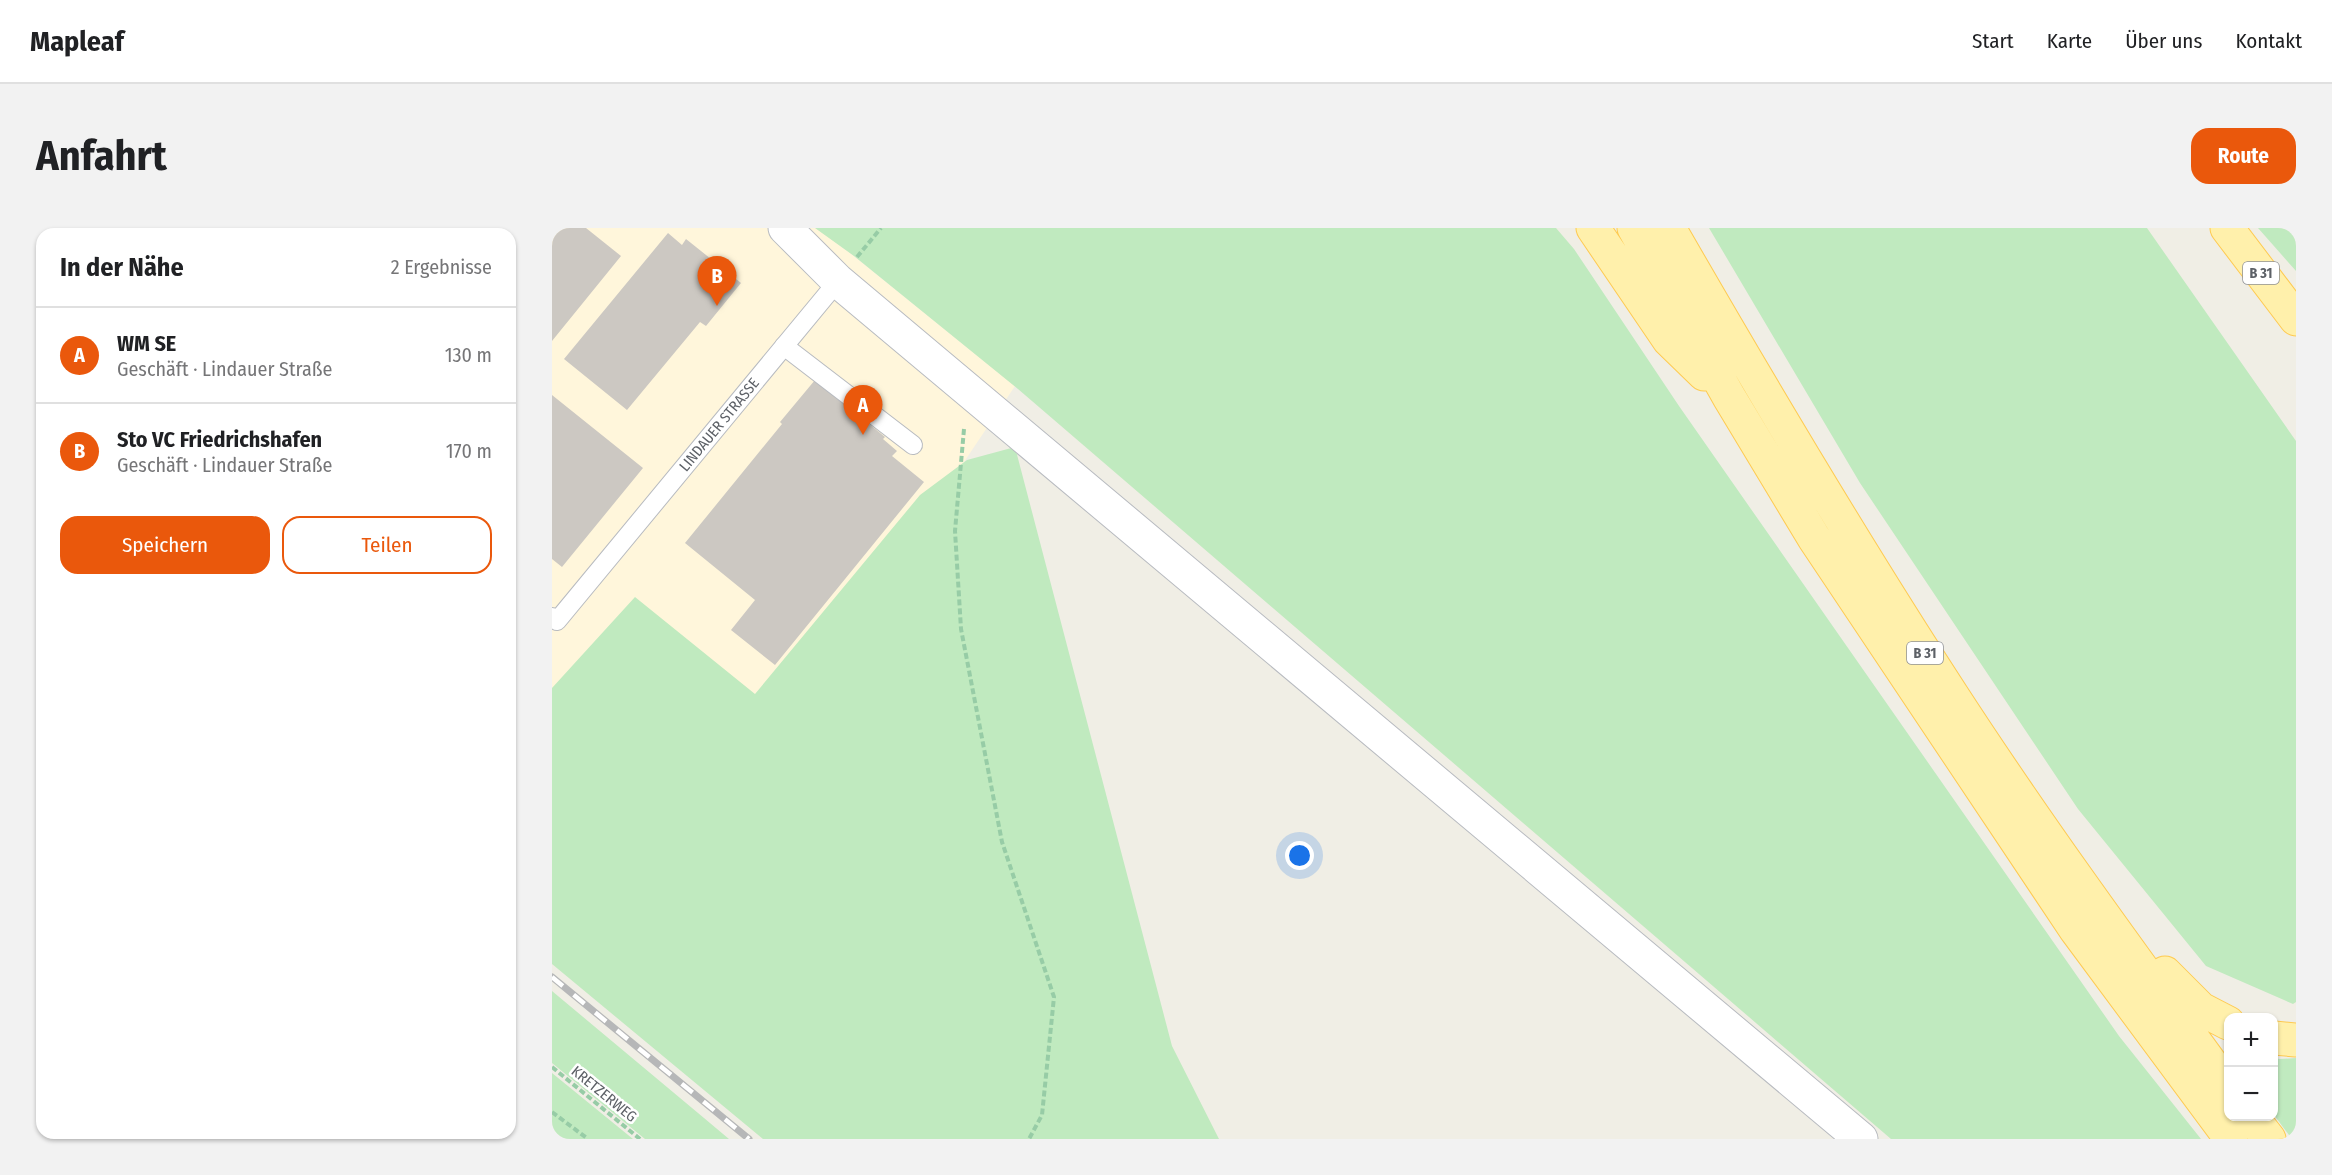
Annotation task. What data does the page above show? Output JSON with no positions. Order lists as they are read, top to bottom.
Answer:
{
  "streets": {
    "main road": ["B 31"],
    "lane": ["LINDAUER STRASSE"],
    "path": ["KRETZERWEG"]
  },
  "page": {
    "header": "Mapleaf",
    "nav": [
      "Start",
      "Karte",
      "Über uns",
      "Kontakt"
    ],
    "buttons": [
      "Route",
      ["Speichern", "Teilen"]
    ],
    "title": "Anfahrt",
    "heading": ["In der Nähe", "2 Ergebnisse"],
    "pins": ["B", "A"],
    "list": [
      {
        "mark": "A",
        "name": "WM SE",
        "note": "Geschäft · Lindauer Straße",
        "value": "130 m"
      },
      {
        "mark": "B",
        "name": "Sto VC Friedrichshafen",
        "note": "Geschäft · Lindauer Straße",
        "value": "170 m"
      }
    ],
    "map_buttons": ["+", "−"]
  }
}
